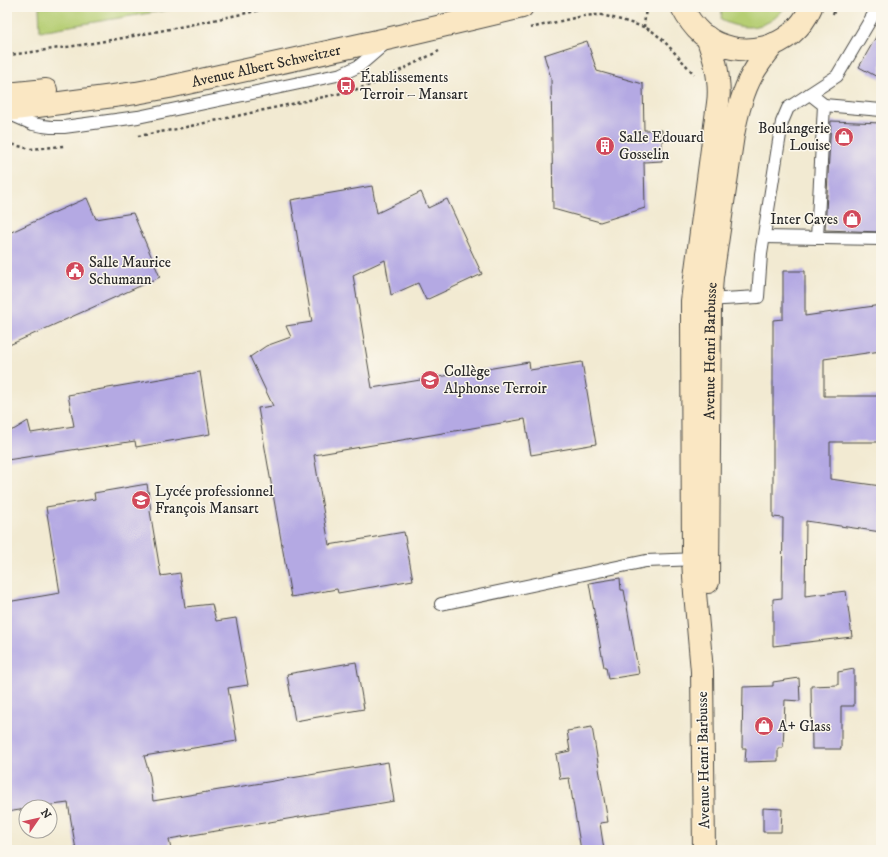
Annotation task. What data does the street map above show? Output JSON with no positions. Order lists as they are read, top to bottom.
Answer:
{
  "streets": {
    "main road": ["Avenue Albert Schweitzer", "Avenue Henri Barbusse"]
  },
  "places": {
    "bus stop": ["Établissements Terroir – Mansart"],
    "shop": ["Boulangerie Louise", "Inter Caves", "A+ Glass"],
    "building": ["Salle Edouard Gosselin"],
    "public building": ["Salle Maurice Schumann"],
    "school or university": ["Collège Alphonse Terroir", "Lycée professionnel François Mansart"]
  },
  "north": "top right"
}
